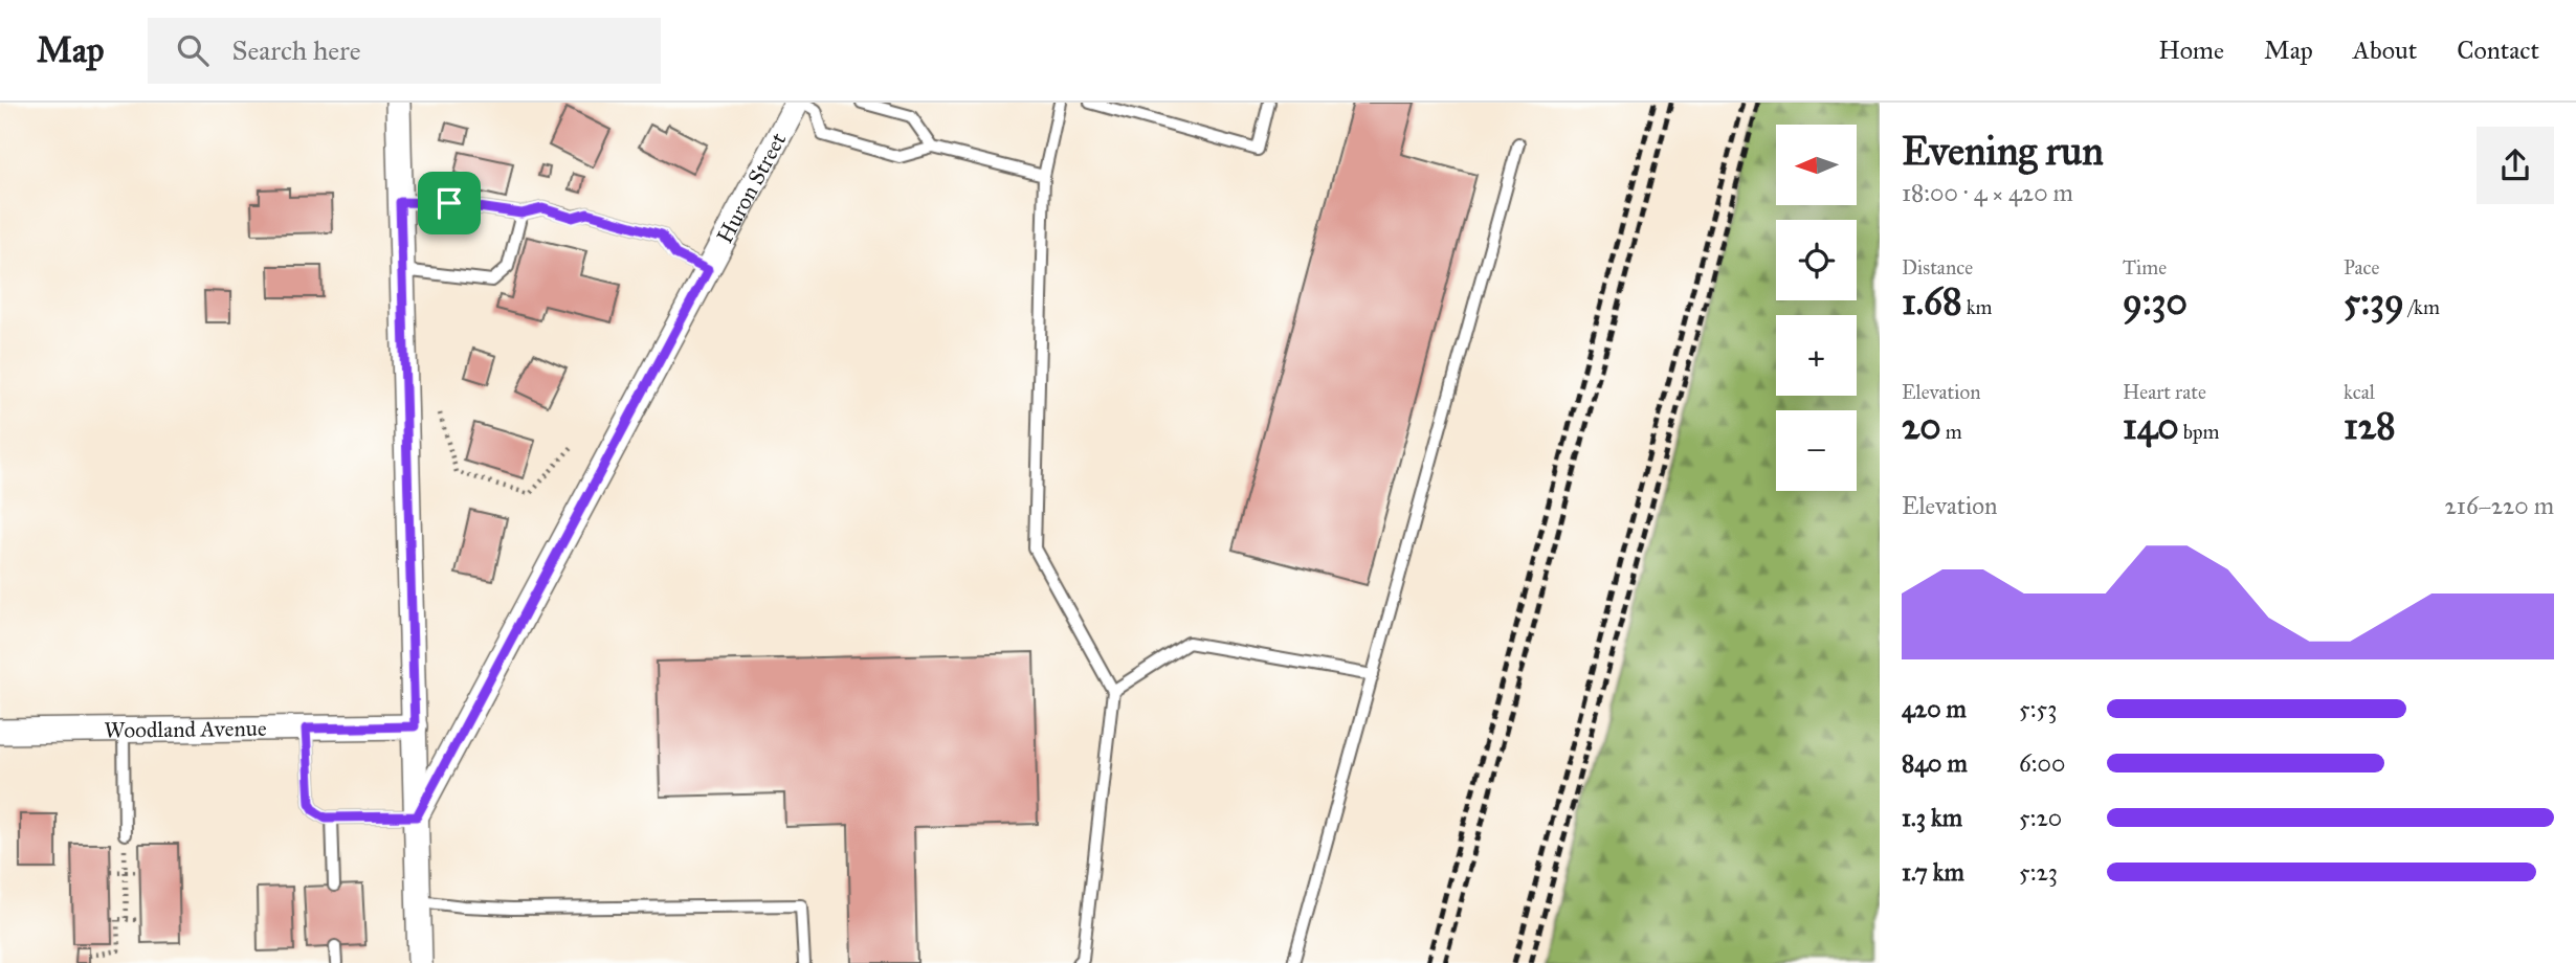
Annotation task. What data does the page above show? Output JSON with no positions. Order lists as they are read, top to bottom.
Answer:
{
  "streets": {
    "street": ["Huron Street", "Woodland Avenue"]
  },
  "north": "left",
  "page": {
    "header": "Map",
    "search": "Search here",
    "nav": [
      "Home",
      "Map",
      "About",
      "Contact"
    ],
    "heading": ["Evening run", "18:00 · 4 × 420 m"],
    "map_buttons": ["+", "−"],
    "stats": [
      ["Distance", "1.68 km"],
      ["Time", "9:30"],
      ["Pace", "5:39 /km"],
      ["Elevation", "20 m"],
      ["Heart rate", "140 bpm"],
      ["kcal", "128"]
    ],
    "chart": ["Elevation", "216–220 m"],
    "list": [
      {
        "name": "420 m",
        "note": "5:53"
      },
      {
        "name": "840 m",
        "note": "6:00"
      },
      {
        "name": "1.3 km",
        "note": "5:20"
      },
      {
        "name": "1.7 km",
        "note": "5:23"
      }
    ]
  }
}
